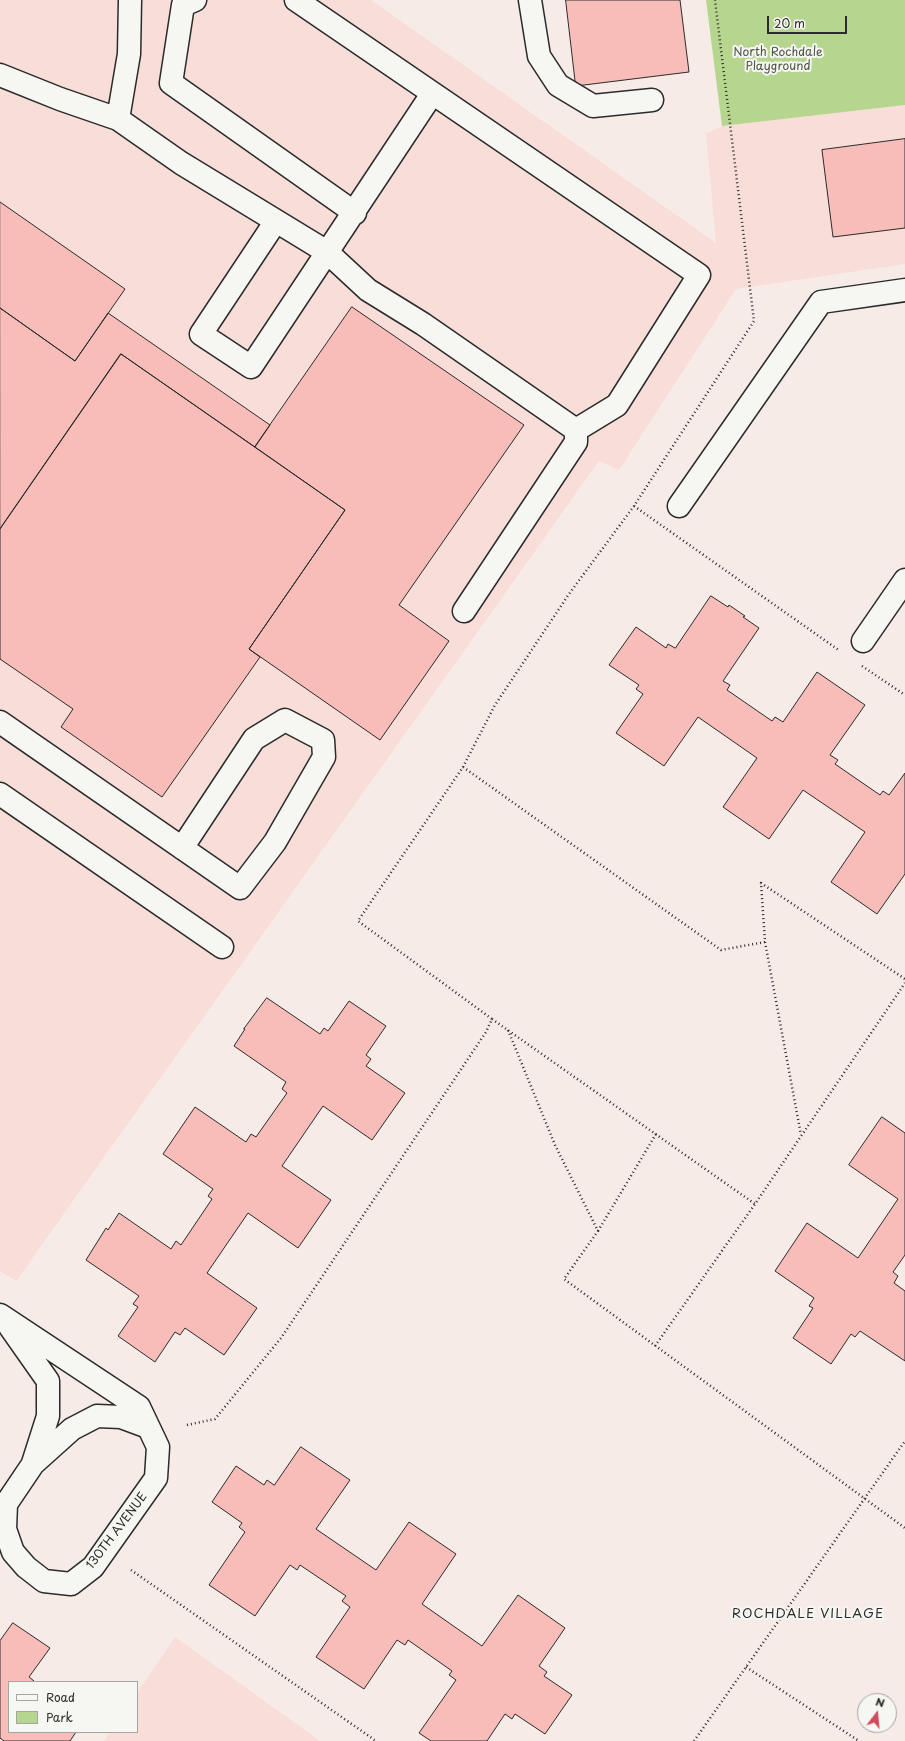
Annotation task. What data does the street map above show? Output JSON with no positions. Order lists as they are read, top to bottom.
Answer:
{
  "streets": {
    "street": ["130TH AVENUE"]
  },
  "districts": ["ROCHDALE VILLAGE"],
  "parks": ["North Rochdale Playground"],
  "legend": ["Road", "Park"],
  "scale_bar": "20 m",
  "north": "top"
}
